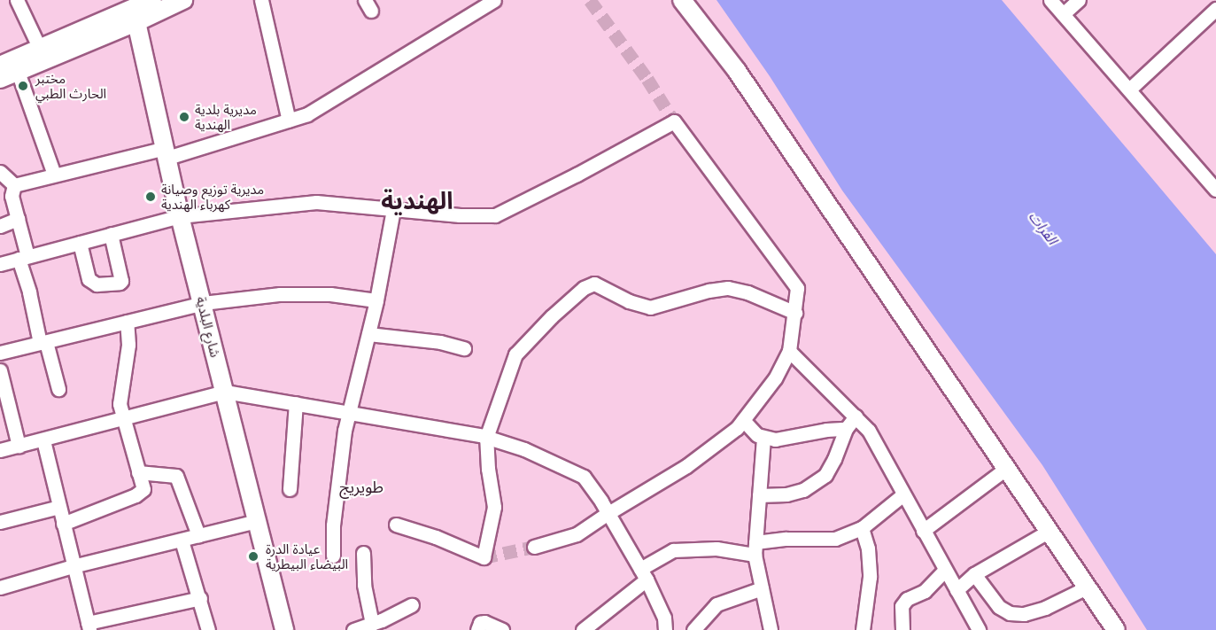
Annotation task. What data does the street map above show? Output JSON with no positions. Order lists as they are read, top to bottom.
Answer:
{
  "streets": {
    "main road": ["شارع البلدية"]
  },
  "districts": ["الهندية", "طويريج"],
  "water": ["الفرات"],
  "places": [
    "مختبر الحارث الطبي",
    "مديرية بلدية الهندية",
    "مديرية توزيع وصيانة كهرباء الهندية",
    "عيادة الدرة البيضاء البيطرية"
  ]
}
